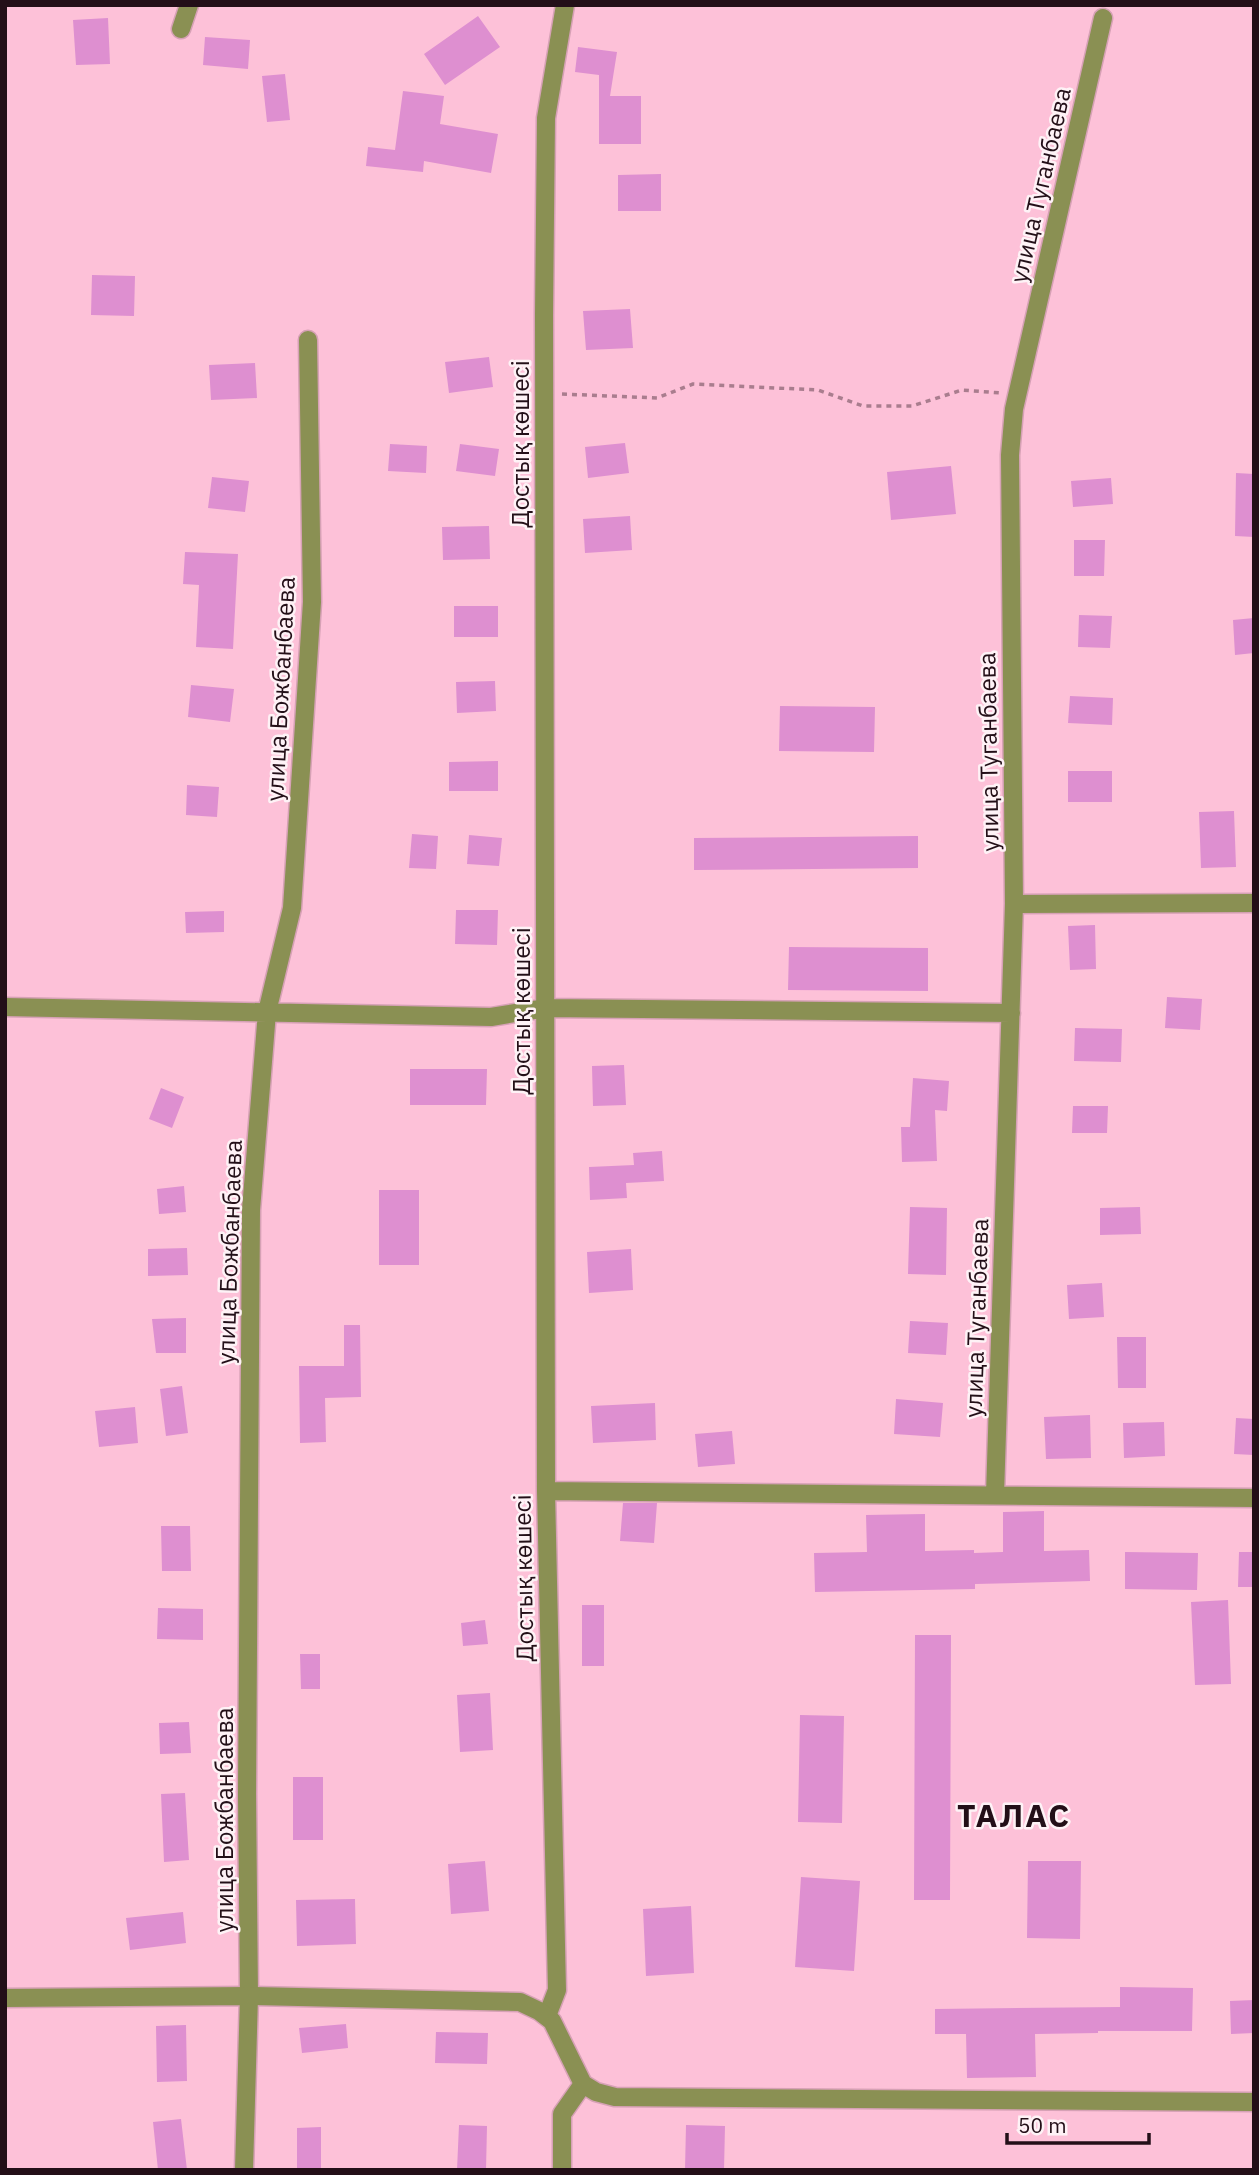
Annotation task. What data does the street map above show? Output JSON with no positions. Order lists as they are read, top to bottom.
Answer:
{
  "streets": {
    "street": ["улица Туганбаева", "Достық көшесі", "улица Божбанбаева"]
  },
  "districts": ["ТАЛАС"],
  "scale_bar": "50 m"
}
